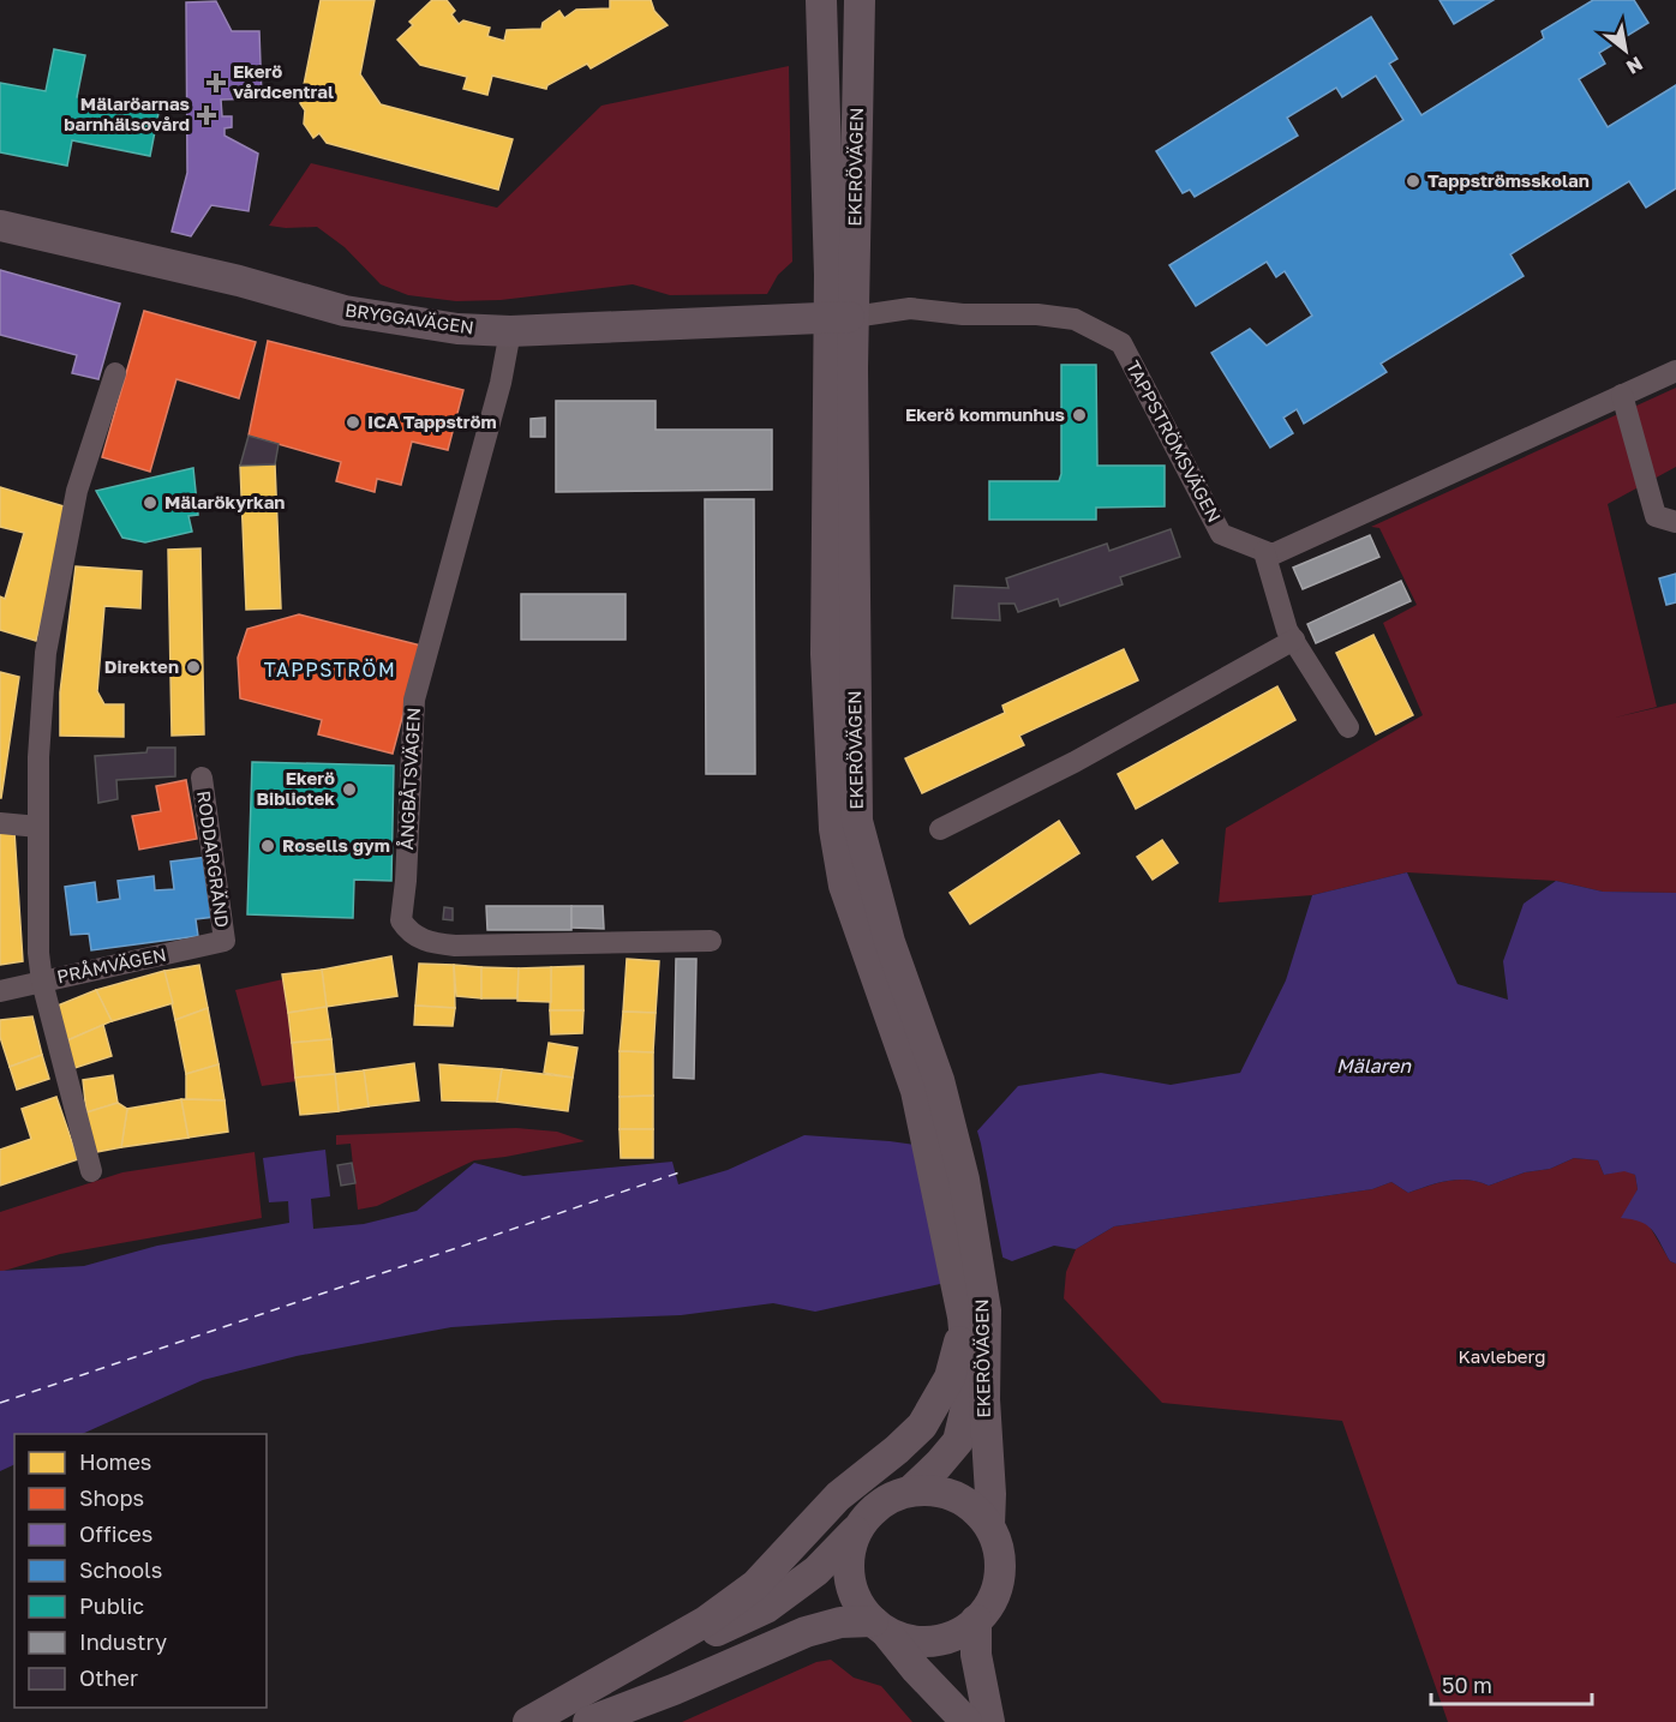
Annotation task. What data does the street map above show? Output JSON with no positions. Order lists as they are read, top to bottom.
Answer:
{
  "streets": {
    "main road": ["EKERÖVÄGEN", "BRYGGAVÄGEN"],
    "street": [
      "TAPPSTRÖMSVÄGEN",
      "ÅNGBÅTSVÄGEN",
      "RODDARGRÄND",
      "PRÅMVÄGEN"
    ]
  },
  "crossings": [
    ["EKERÖVÄGEN", "BRYGGAVÄGEN"],
    ["EKERÖVÄGEN", "TAPPSTRÖMSVÄGEN"],
    ["BRYGGAVÄGEN", "TAPPSTRÖMSVÄGEN"],
    ["BRYGGAVÄGEN", "ÅNGBÅTSVÄGEN"],
    ["RODDARGRÄND", "PRÅMVÄGEN"]
  ],
  "districts": ["TAPPSTRÖM"],
  "water": ["Mälaren"],
  "parks": ["Kavleberg"],
  "places": {
    "health": ["Ekerö vårdcentral", "Mälaröarnas barnhälsovård"],
    "other": [
      "Tappströmsskolan",
      "Ekerö kommunhus",
      "ICA Tappström",
      "Mälarökyrkan",
      "Direkten",
      "Ekerö Bibliotek",
      "Rosells gym"
    ]
  },
  "legend": [
    "Homes",
    "Shops",
    "Offices",
    "Schools",
    "Public",
    "Industry",
    "Other"
  ],
  "scale_bar": "50 m",
  "north": "bottom right"
}
